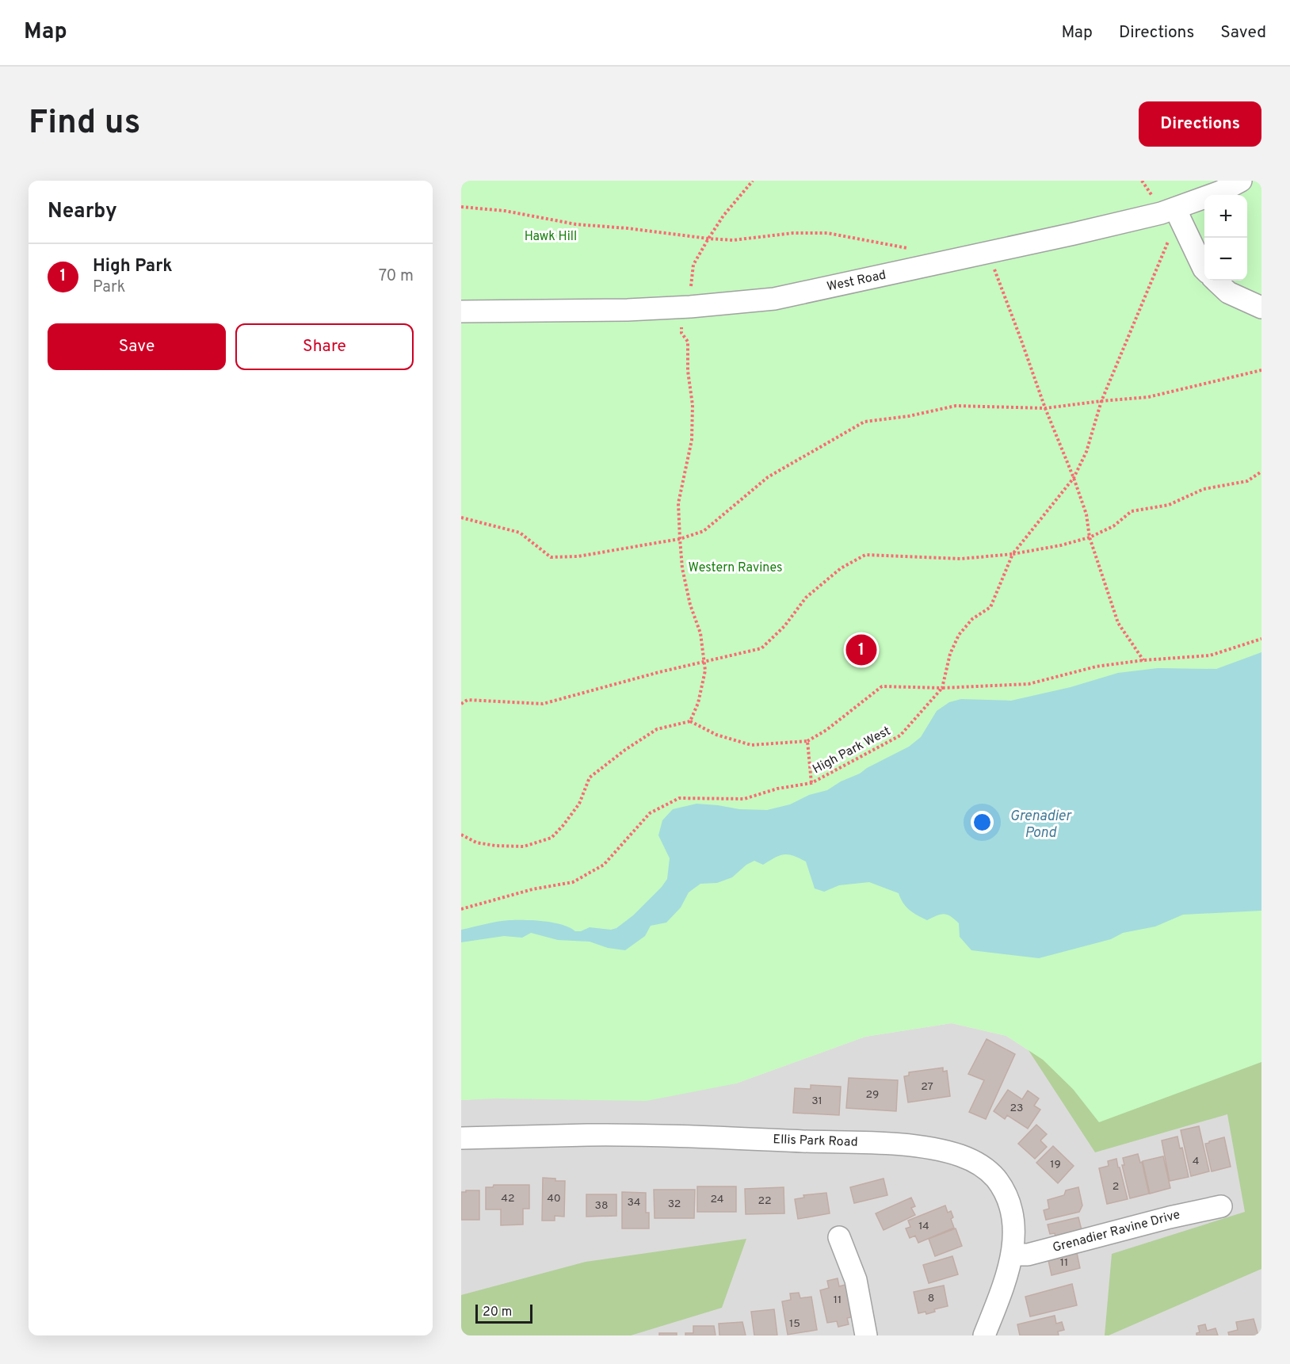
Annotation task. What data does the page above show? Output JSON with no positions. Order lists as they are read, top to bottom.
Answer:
{
  "streets": {
    "street": ["West Road", "Ellis Park Road", "Grenadier Ravine Drive"],
    "path": ["High Park West"]
  },
  "crossings": [
    ["Ellis Park Road", "Grenadier Ravine Drive"]
  ],
  "water": ["Grenadier Pond"],
  "parks": ["Hawk Hill", "Western Ravines"],
  "house_numbers": [
    "27",
    "29",
    "31",
    "23",
    "4",
    "19",
    "2",
    "42",
    "40",
    "24",
    "22",
    "34",
    "32",
    "38",
    "14",
    "11",
    "8",
    "11",
    "15"
  ],
  "scale_bar": "20 m",
  "page": {
    "header": "Map",
    "nav": ["Map", "Directions", "Saved"],
    "buttons": [
      "Directions",
      ["Save", "Share"]
    ],
    "title": "Find us",
    "heading": "Nearby",
    "map_buttons": ["+", "−"],
    "list": [
      {
        "mark": "1",
        "name": "High Park",
        "note": "Park",
        "value": "70 m"
      }
    ],
    "pins": "1",
    "scale": "20 m"
  }
}
